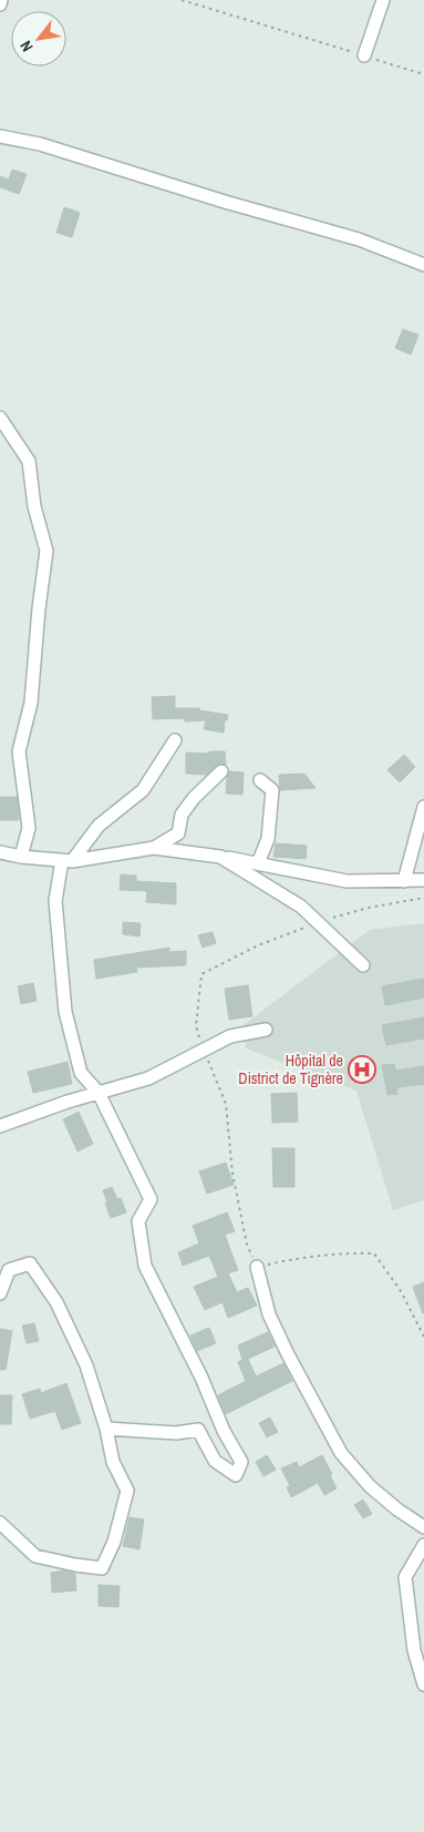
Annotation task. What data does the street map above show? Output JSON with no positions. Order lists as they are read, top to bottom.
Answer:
{
  "places": {
    "hospital": ["Hôpital de District de Tignère"]
  },
  "north": "bottom left"
}
